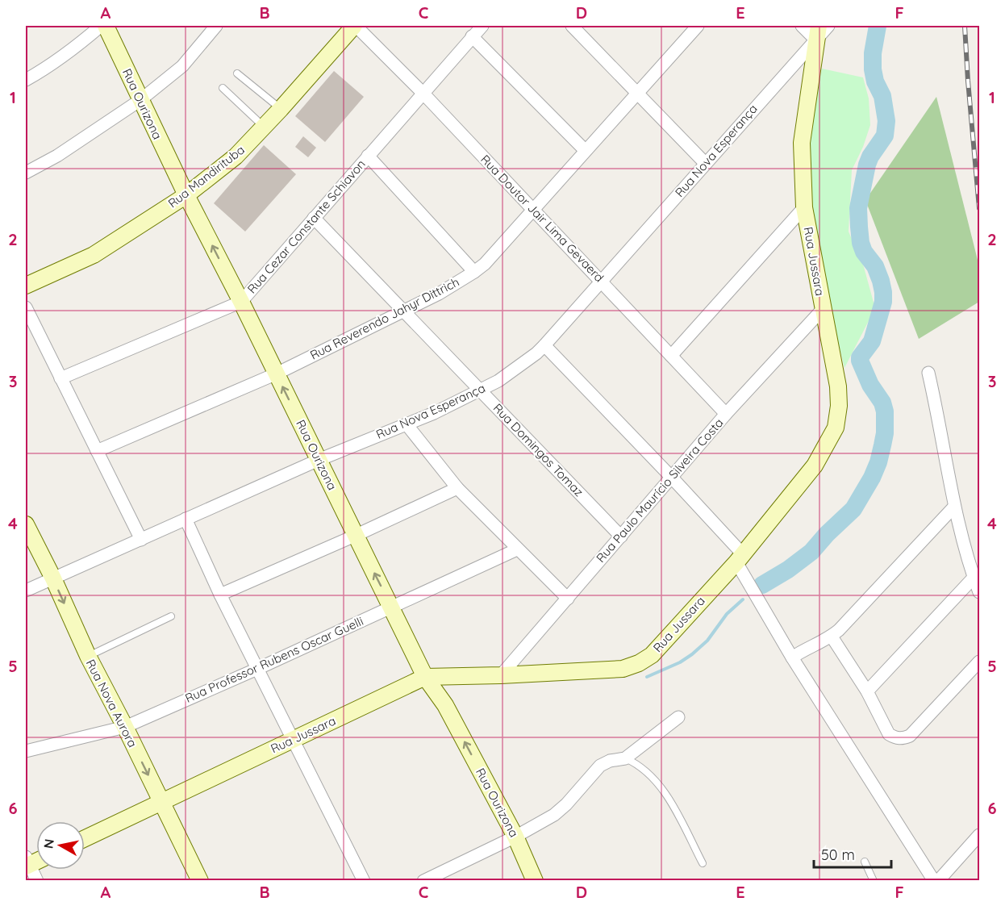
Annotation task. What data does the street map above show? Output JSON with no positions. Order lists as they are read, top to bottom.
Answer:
{
  "streets": {
    "street": [
      "Rua Ourizona",
      "Rua Nova Esperança",
      "Rua Mandirituba",
      "Rua Doutor Jair Lima Gevaerd",
      "Rua Cezar Constante Schiavon",
      "Rua Jussara",
      "Rua Reverendo Jahyr Dittrich",
      "Rua Domingos Tomaz",
      "Rua Paulo Maurício Silveira Costa",
      "Rua Professor Rubens Oscar Guelli",
      "Rua Nova Aurora"
    ]
  },
  "crossings": [
    ["Rua Ourizona", "Rua Nova Esperança"],
    ["Rua Ourizona", "Rua Mandirituba"],
    ["Rua Ourizona", "Rua Cezar Constante Schiavon"],
    ["Rua Ourizona", "Rua Jussara"],
    ["Rua Ourizona", "Rua Reverendo Jahyr Dittrich"],
    ["Rua Ourizona", "Rua Professor Rubens Oscar Guelli"],
    ["Rua Nova Esperança", "Rua Doutor Jair Lima Gevaerd"],
    ["Rua Nova Esperança", "Rua Jussara"],
    ["Rua Nova Esperança", "Rua Domingos Tomaz"],
    ["Rua Nova Esperança", "Rua Nova Aurora"],
    ["Rua Mandirituba", "Rua Doutor Jair Lima Gevaerd"],
    ["Rua Doutor Jair Lima Gevaerd", "Rua Cezar Constante Schiavon"],
    ["Rua Doutor Jair Lima Gevaerd", "Rua Reverendo Jahyr Dittrich"],
    ["Rua Doutor Jair Lima Gevaerd", "Rua Paulo Maurício Silveira Costa"],
    ["Rua Cezar Constante Schiavon", "Rua Domingos Tomaz"],
    ["Rua Jussara", "Rua Paulo Maurício Silveira Costa"],
    ["Rua Jussara", "Rua Nova Aurora"],
    ["Rua Reverendo Jahyr Dittrich", "Rua Domingos Tomaz"],
    ["Rua Domingos Tomaz", "Rua Paulo Maurício Silveira Costa"],
    ["Rua Professor Rubens Oscar Guelli", "Rua Nova Aurora"]
  ],
  "one_way": ["Rua Ourizona", "Rua Nova Aurora"],
  "scale_bar": "50 m",
  "north": "left",
  "grid": {
    "columns": [
      "A",
      "B",
      "C",
      "D",
      "E",
      "F"
    ],
    "rows": [
      "1",
      "2",
      "3",
      "4",
      "5",
      "6"
    ]
  }
}
